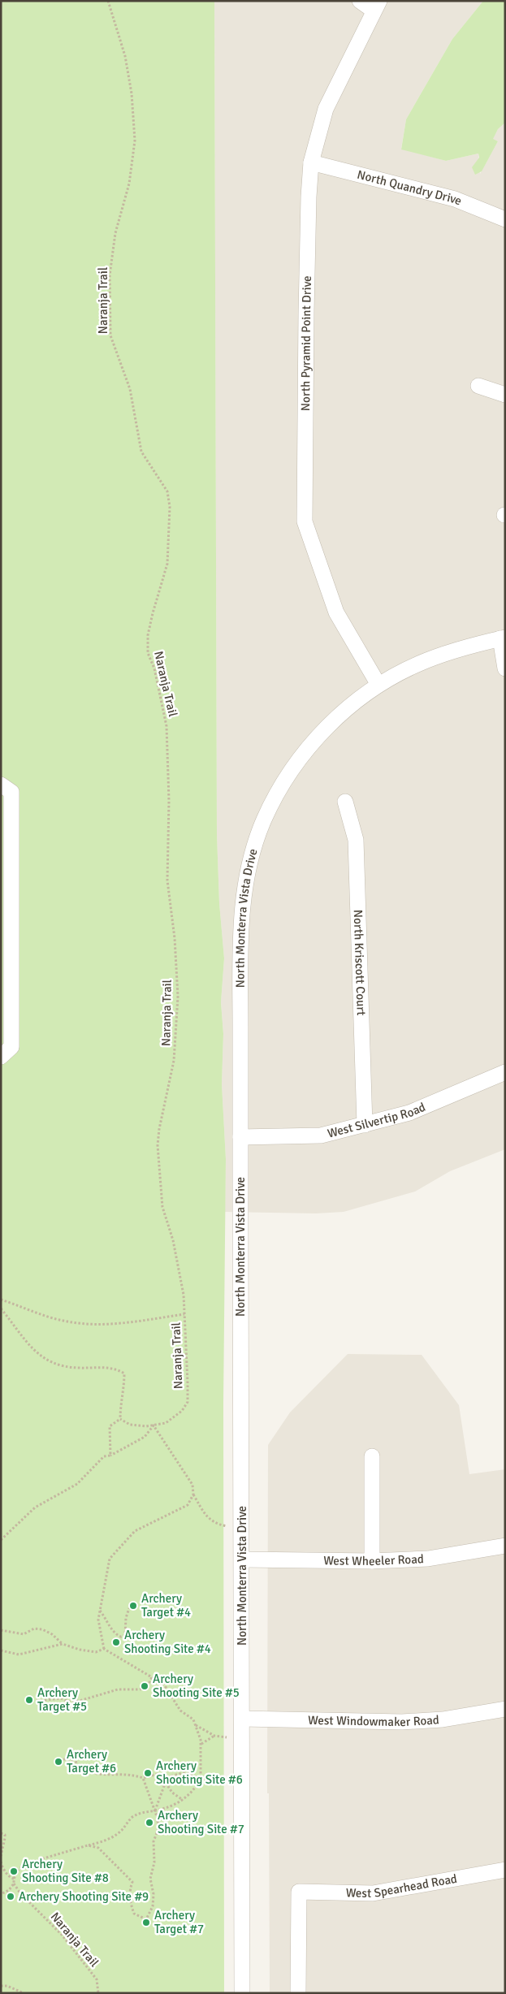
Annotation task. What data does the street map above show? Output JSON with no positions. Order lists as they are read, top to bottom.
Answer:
{
  "streets": {
    "street": [
      "North Quandry Drive",
      "North Pyramid Point Drive",
      "North Monterra Vista Drive",
      "North Kriscott Court",
      "West Silvertip Road",
      "West Wheeler Road",
      "West Windowmaker Road",
      "West Spearhead Road"
    ],
    "path": ["Naranja Trail"]
  },
  "crossings": [
    ["North Quandry Drive", "North Pyramid Point Drive"],
    ["North Pyramid Point Drive", "North Monterra Vista Drive"],
    ["North Monterra Vista Drive", "West Silvertip Road"],
    ["North Monterra Vista Drive", "West Wheeler Road"],
    ["North Monterra Vista Drive", "West Windowmaker Road"],
    ["North Kriscott Court", "West Silvertip Road"]
  ],
  "places": [
    "Archery Target #4",
    "Archery Shooting Site #4",
    "Archery Shooting Site #5",
    "Archery Target #5",
    "Archery Target #6",
    "Archery Shooting Site #6",
    "Archery Shooting Site #7",
    "Archery Shooting Site #8",
    "Archery Shooting Site #9",
    "Archery Target #7"
  ]
}
